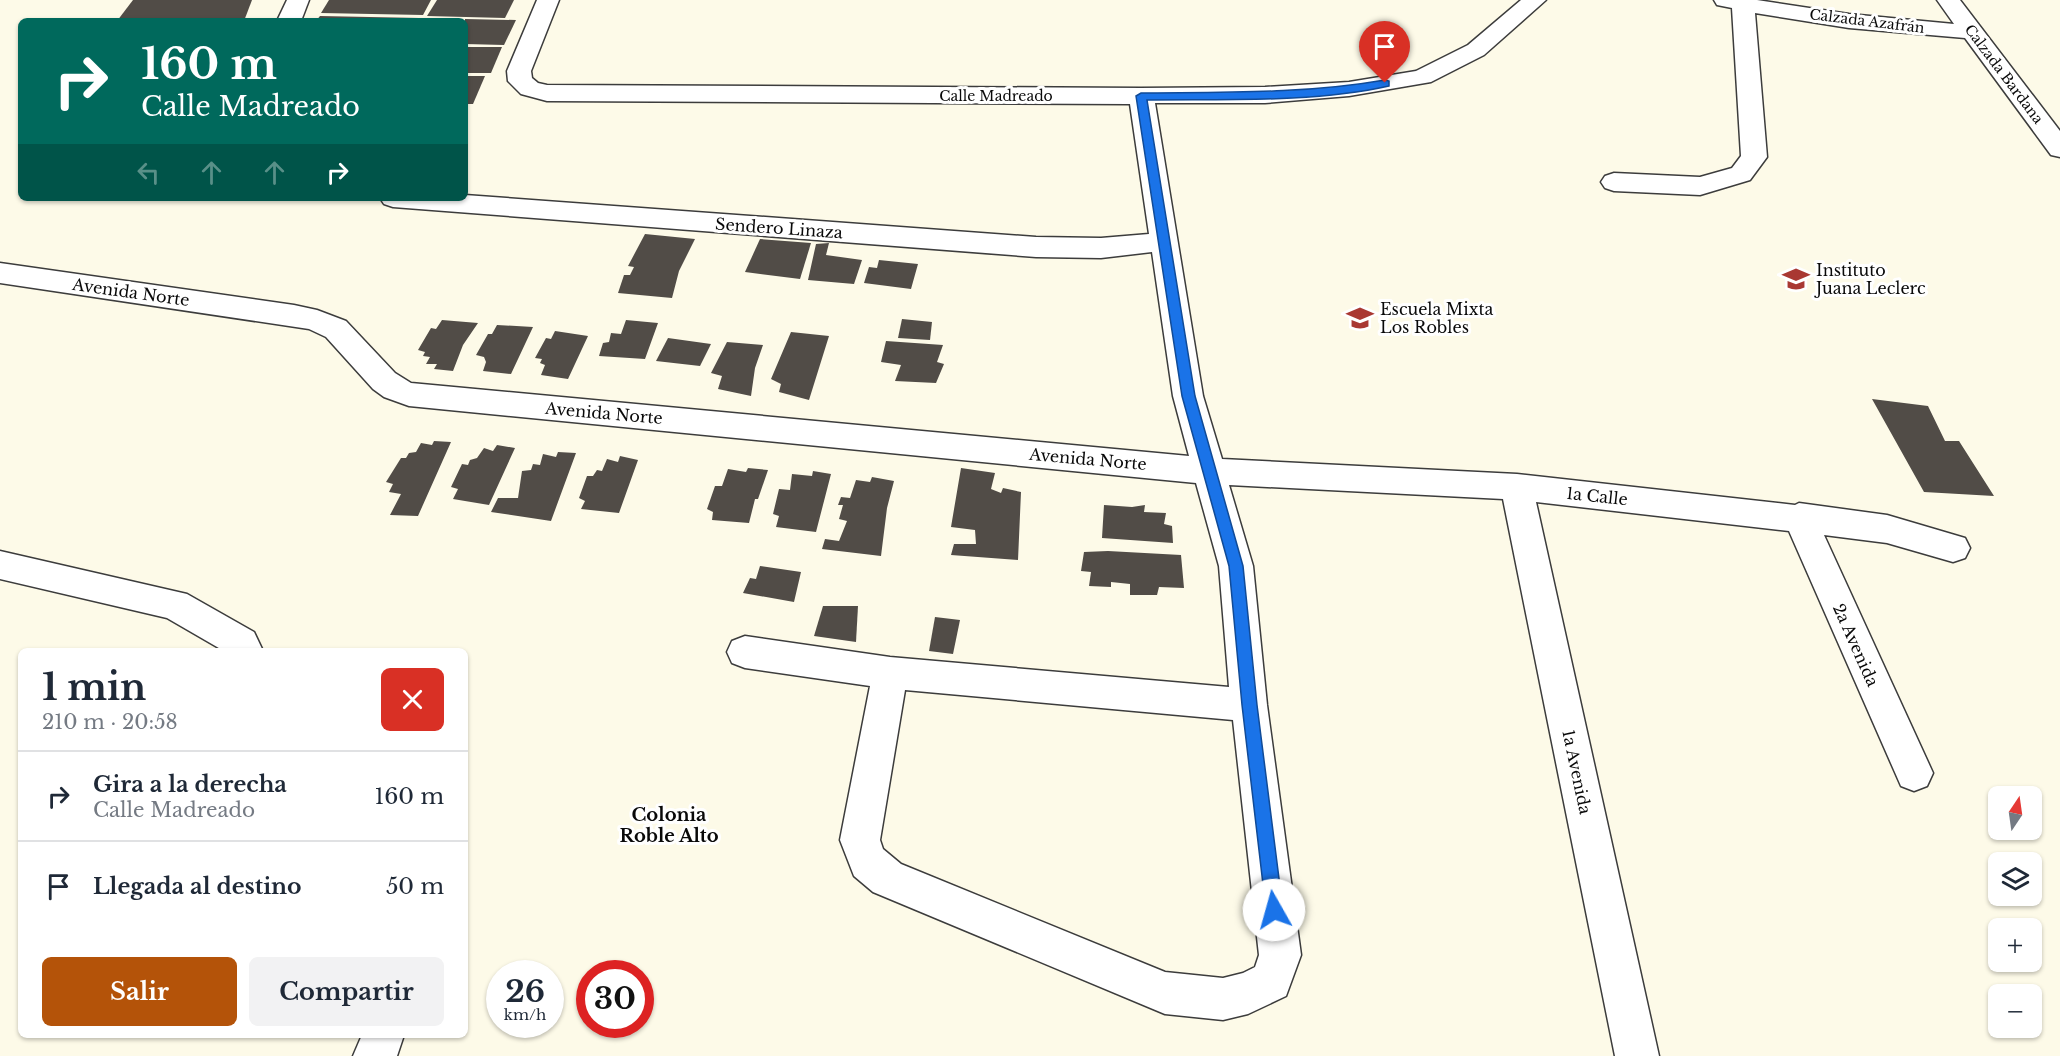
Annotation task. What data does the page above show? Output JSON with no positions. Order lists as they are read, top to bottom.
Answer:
{
  "streets": {
    "street": [
      "Calzada Azafrán",
      "Calzada Bardana",
      "Calle Madreado",
      "Sendero Linaza",
      "Avenida Norte",
      "1a Calle",
      "2a Avenida",
      "1a Avenida"
    ]
  },
  "crossings": [
    ["Calzada Azafrán", "Calzada Bardana"],
    ["Avenida Norte", "1a Calle"],
    ["1a Calle", "2a Avenida"],
    ["1a Calle", "1a Avenida"]
  ],
  "districts": ["Colonia Roble Alto"],
  "places": {
    "school or university": ["Instituto Juana Leclerc", "Escuela Mixta Los Robles"]
  },
  "north": "top",
  "page": {
    "turn": ["160 m", "Calle Madreado"],
    "heading": ["1 min", "210 m · 20:58"],
    "list": [
      {
        "name": "Gira a la derecha",
        "note": "Calle Madreado",
        "value": "160 m"
      },
      {
        "name": "Llegada al destino",
        "value": "50 m"
      }
    ],
    "map_buttons": ["+", "−"],
    "buttons": ["Salir", "Compartir"],
    "speed": "26 km/h",
    "limit": "30"
  }
}
